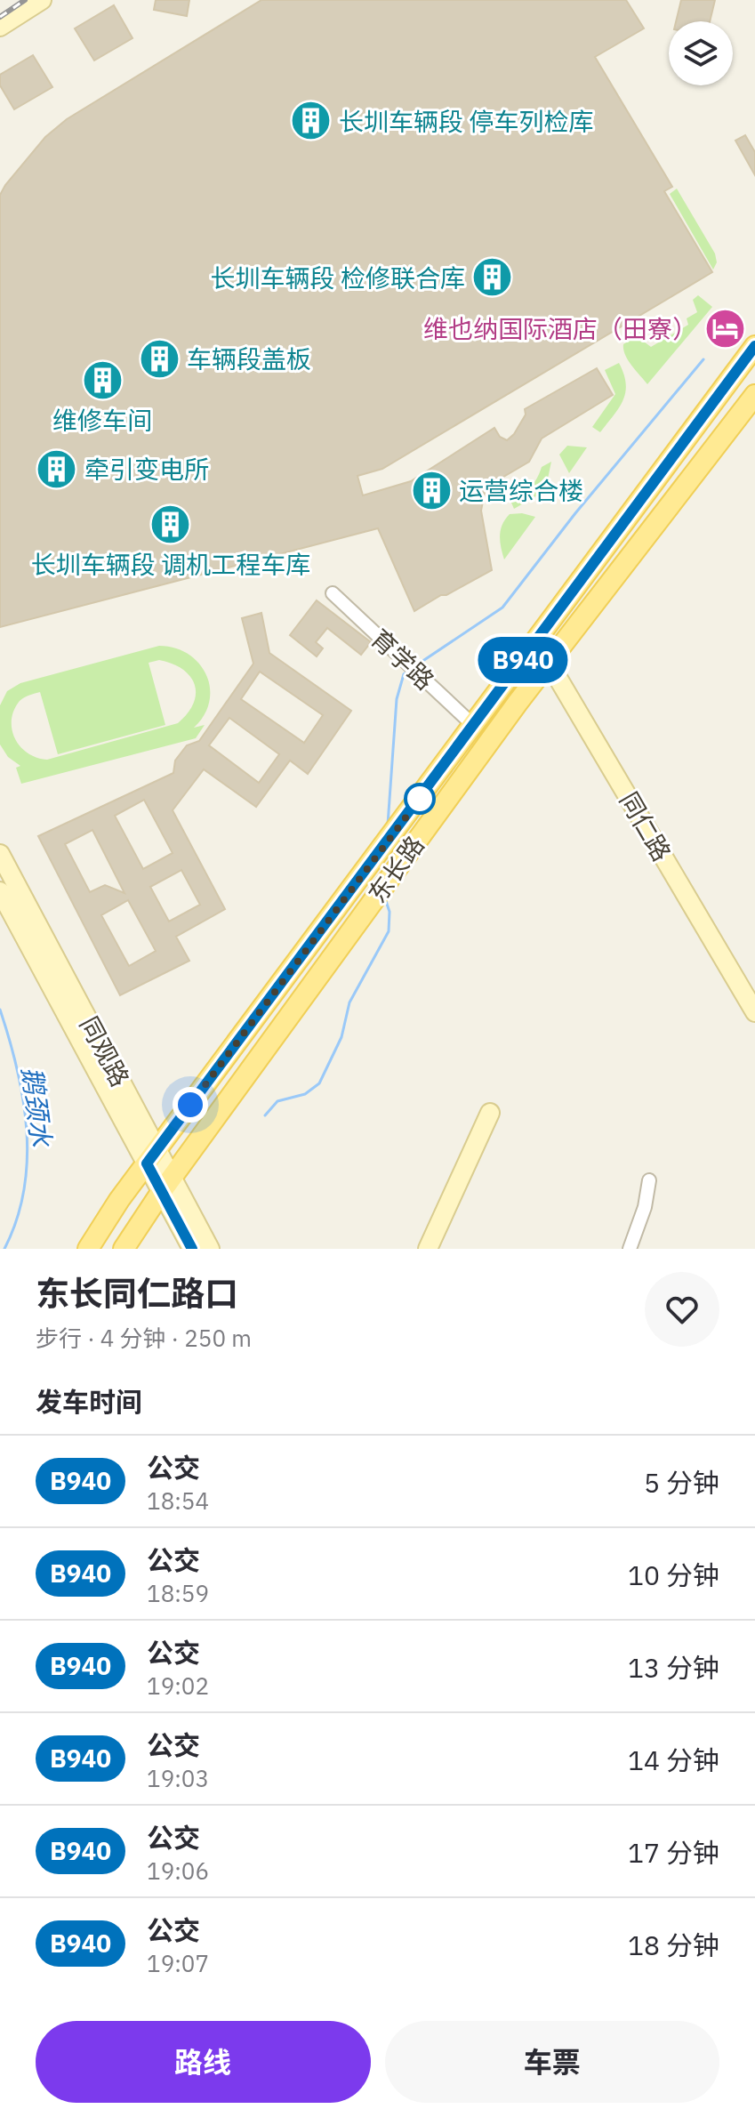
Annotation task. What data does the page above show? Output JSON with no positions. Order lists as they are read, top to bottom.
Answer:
{
  "streets": {
    "main road": ["东长路"],
    "street": ["育学路", "同仁路", "同观路"]
  },
  "crossings": [
    ["育学路", "东长路"],
    ["同仁路", "东长路"],
    ["东长路", "同观路"]
  ],
  "water": ["鹅颈水"],
  "places": {
    "building": [
      "长圳车辆段 停车列检库",
      "长圳车辆段 检修联合库",
      "车辆段盖板",
      "维修车间",
      "牵引变电所",
      "运营综合楼",
      "长圳车辆段 调机工程车库"
    ],
    "hotel": ["维也纳国际酒店（田寮）"]
  },
  "lines": ["bus line B940"],
  "page": {
    "on_map": "B940",
    "heading": [
      ["东长同仁路口", "步行 · 4 分钟 · 250 m"],
      "发车时间"
    ],
    "list": [
      {
        "mark": "B940",
        "name": "公交",
        "note": "18:54",
        "value": "5 分钟"
      },
      {
        "mark": "B940",
        "name": "公交",
        "note": "18:59",
        "value": "10 分钟"
      },
      {
        "mark": "B940",
        "name": "公交",
        "note": "19:02",
        "value": "13 分钟"
      },
      {
        "mark": "B940",
        "name": "公交",
        "note": "19:03",
        "value": "14 分钟"
      },
      {
        "mark": "B940",
        "name": "公交",
        "note": "19:06",
        "value": "17 分钟"
      },
      {
        "mark": "B940",
        "name": "公交",
        "note": "19:07",
        "value": "18 分钟"
      }
    ],
    "buttons": ["路线", "车票"]
  }
}
